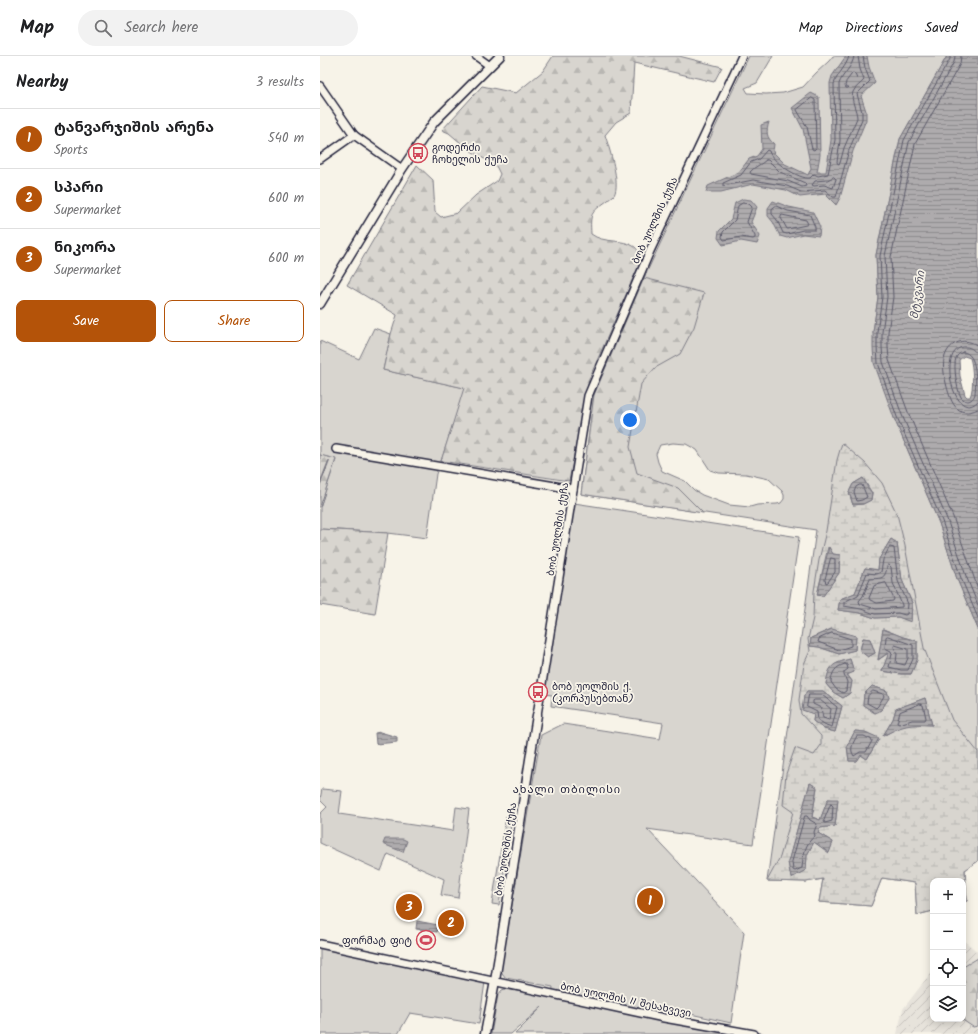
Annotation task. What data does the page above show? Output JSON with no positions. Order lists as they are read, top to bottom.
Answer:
{
  "streets": {
    "street": ["ბობ უოლშის ქუჩა", "ბობ უოლშის II შესახვევი"]
  },
  "crossings": [
    ["ბობ უოლშის ქუჩა", "ბობ უოლშის II შესახვევი"]
  ],
  "districts": ["ახალი თბილისი"],
  "water": ["მტკვარი"],
  "places": {
    "bus stop": ["გოდერძი ჩოხელის ქუჩა", "ბობ უოლშის ქ. (კორპუსებთან)"],
    "sports": ["ფორმატ ფიტ"]
  },
  "page": {
    "header": "Map",
    "search": "Search here",
    "nav": ["Map", "Directions", "Saved"],
    "heading": ["Nearby", "3 results"],
    "list": [
      {
        "mark": "1",
        "name": "ტანვარჯიშის არენა",
        "note": "Sports",
        "value": "540 m"
      },
      {
        "mark": "2",
        "name": "სპარი",
        "note": "Supermarket",
        "value": "600 m"
      },
      {
        "mark": "3",
        "name": "ნიკორა",
        "note": "Supermarket",
        "value": "600 m"
      }
    ],
    "buttons": ["Save", "Share"],
    "map_buttons": ["+", "−"],
    "pins": ["1", "3", "2"]
  }
}
